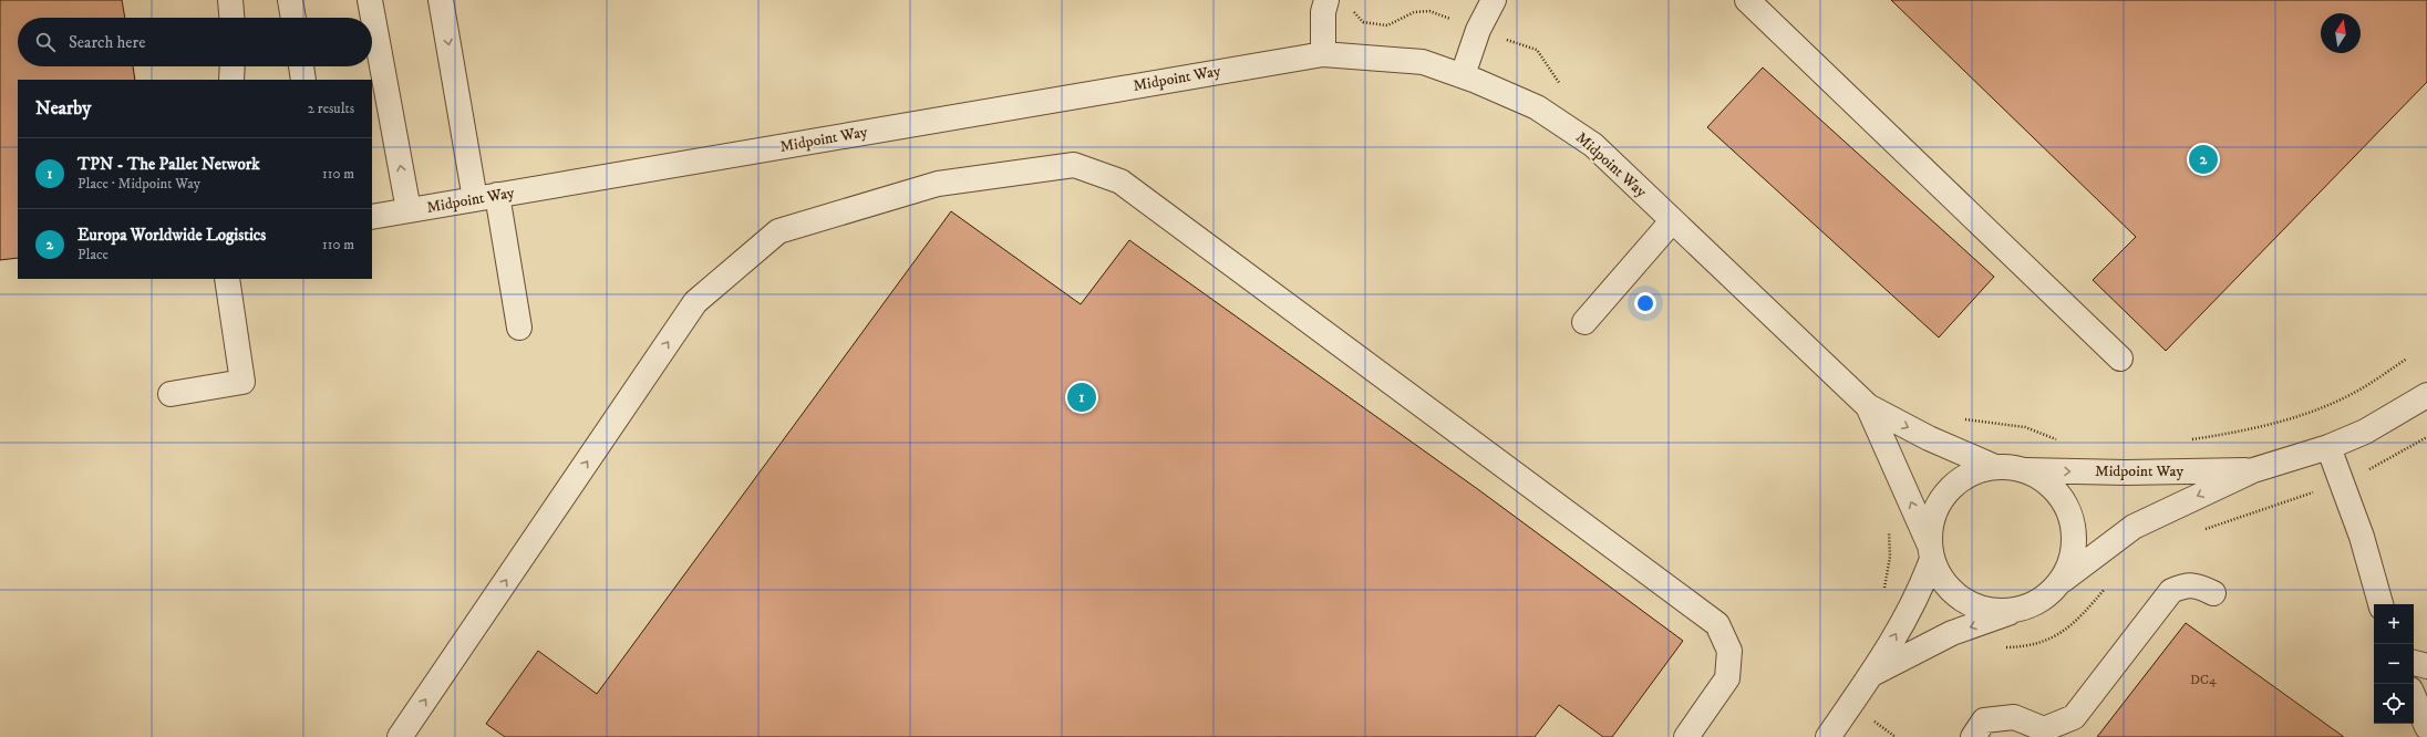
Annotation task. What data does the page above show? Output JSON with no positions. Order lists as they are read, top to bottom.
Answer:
{
  "streets": {
    "street": ["Midpoint Way"]
  },
  "house_numbers": ["DC4"],
  "north": "top",
  "page": {
    "search": "Search here",
    "heading": ["Nearby", "2 results"],
    "list": [
      {
        "mark": "1",
        "name": "TPN - The Pallet Network",
        "note": "Place · Midpoint Way",
        "value": "110 m"
      },
      {
        "mark": "2",
        "name": "Europa Worldwide Logistics",
        "note": "Place",
        "value": "110 m"
      }
    ],
    "pins": ["2", "1"],
    "map_buttons": ["+", "−"]
  }
}
